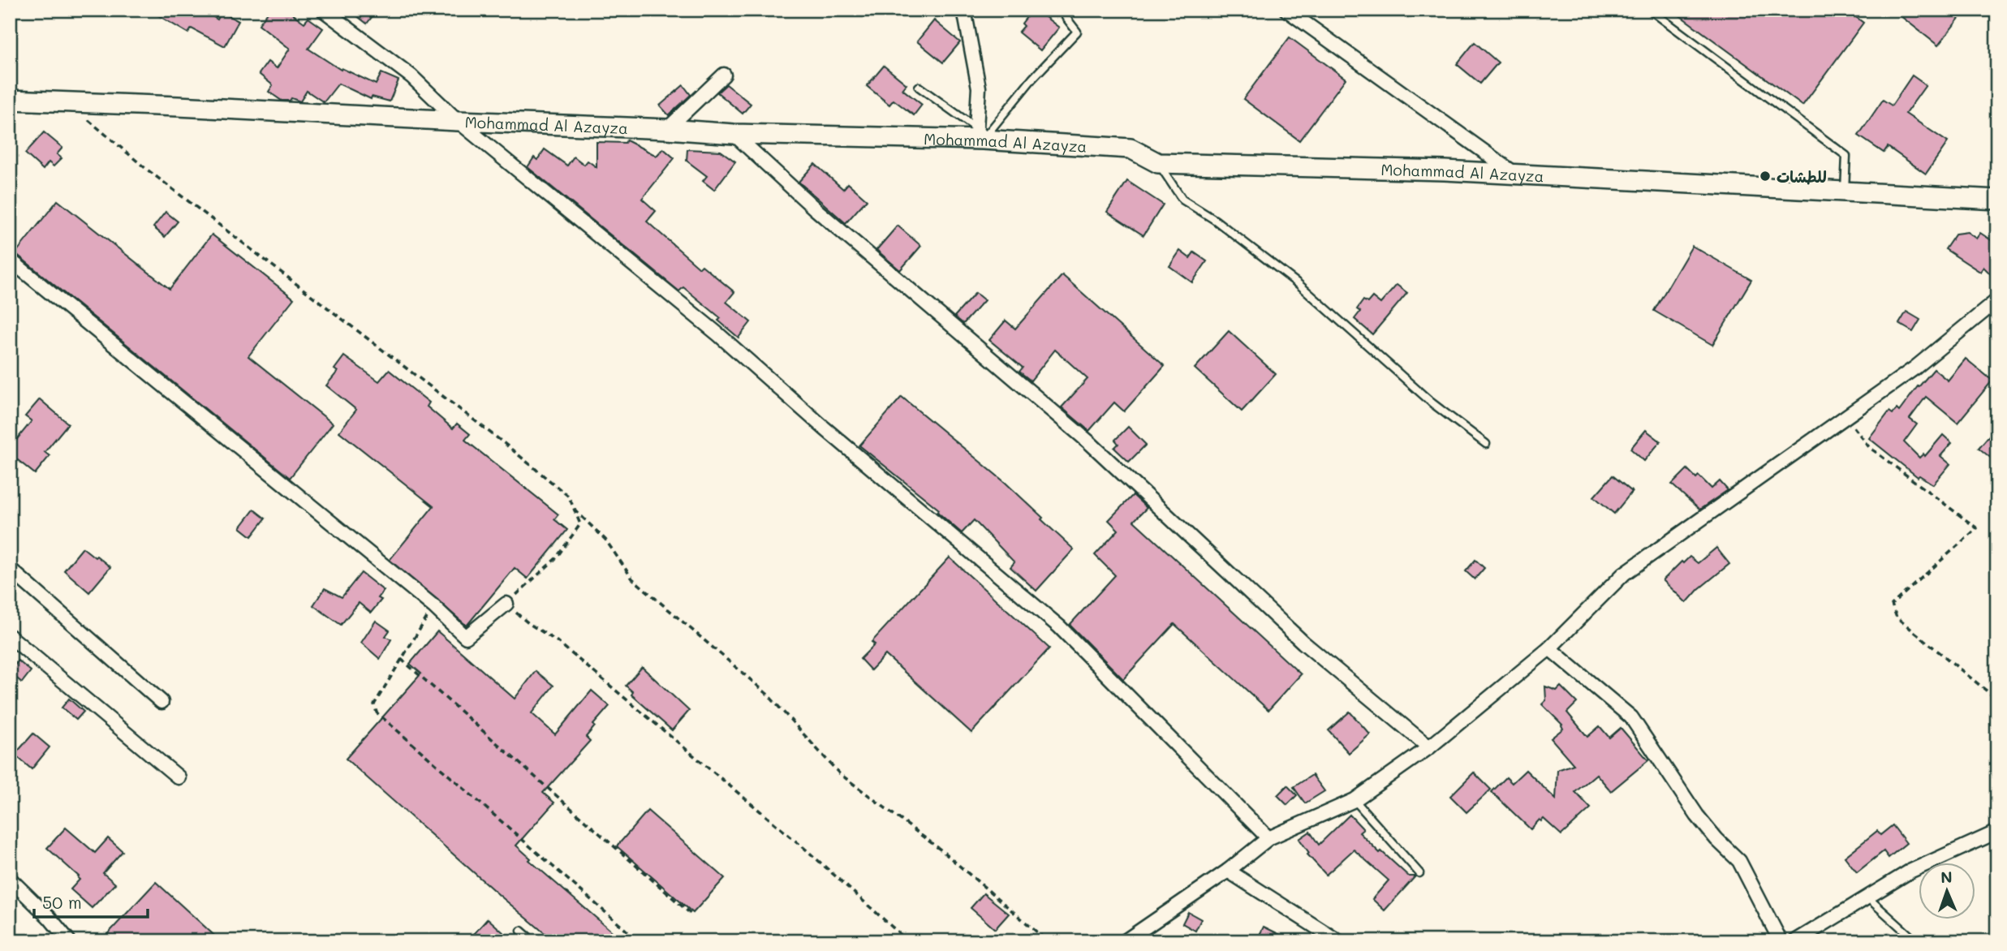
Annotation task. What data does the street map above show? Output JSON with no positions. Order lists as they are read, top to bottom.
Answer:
{
  "streets": {
    "main road": ["Mohammad Al Azayza"]
  },
  "places": ["للطشات"],
  "scale_bar": "50 m",
  "north": "top"
}
